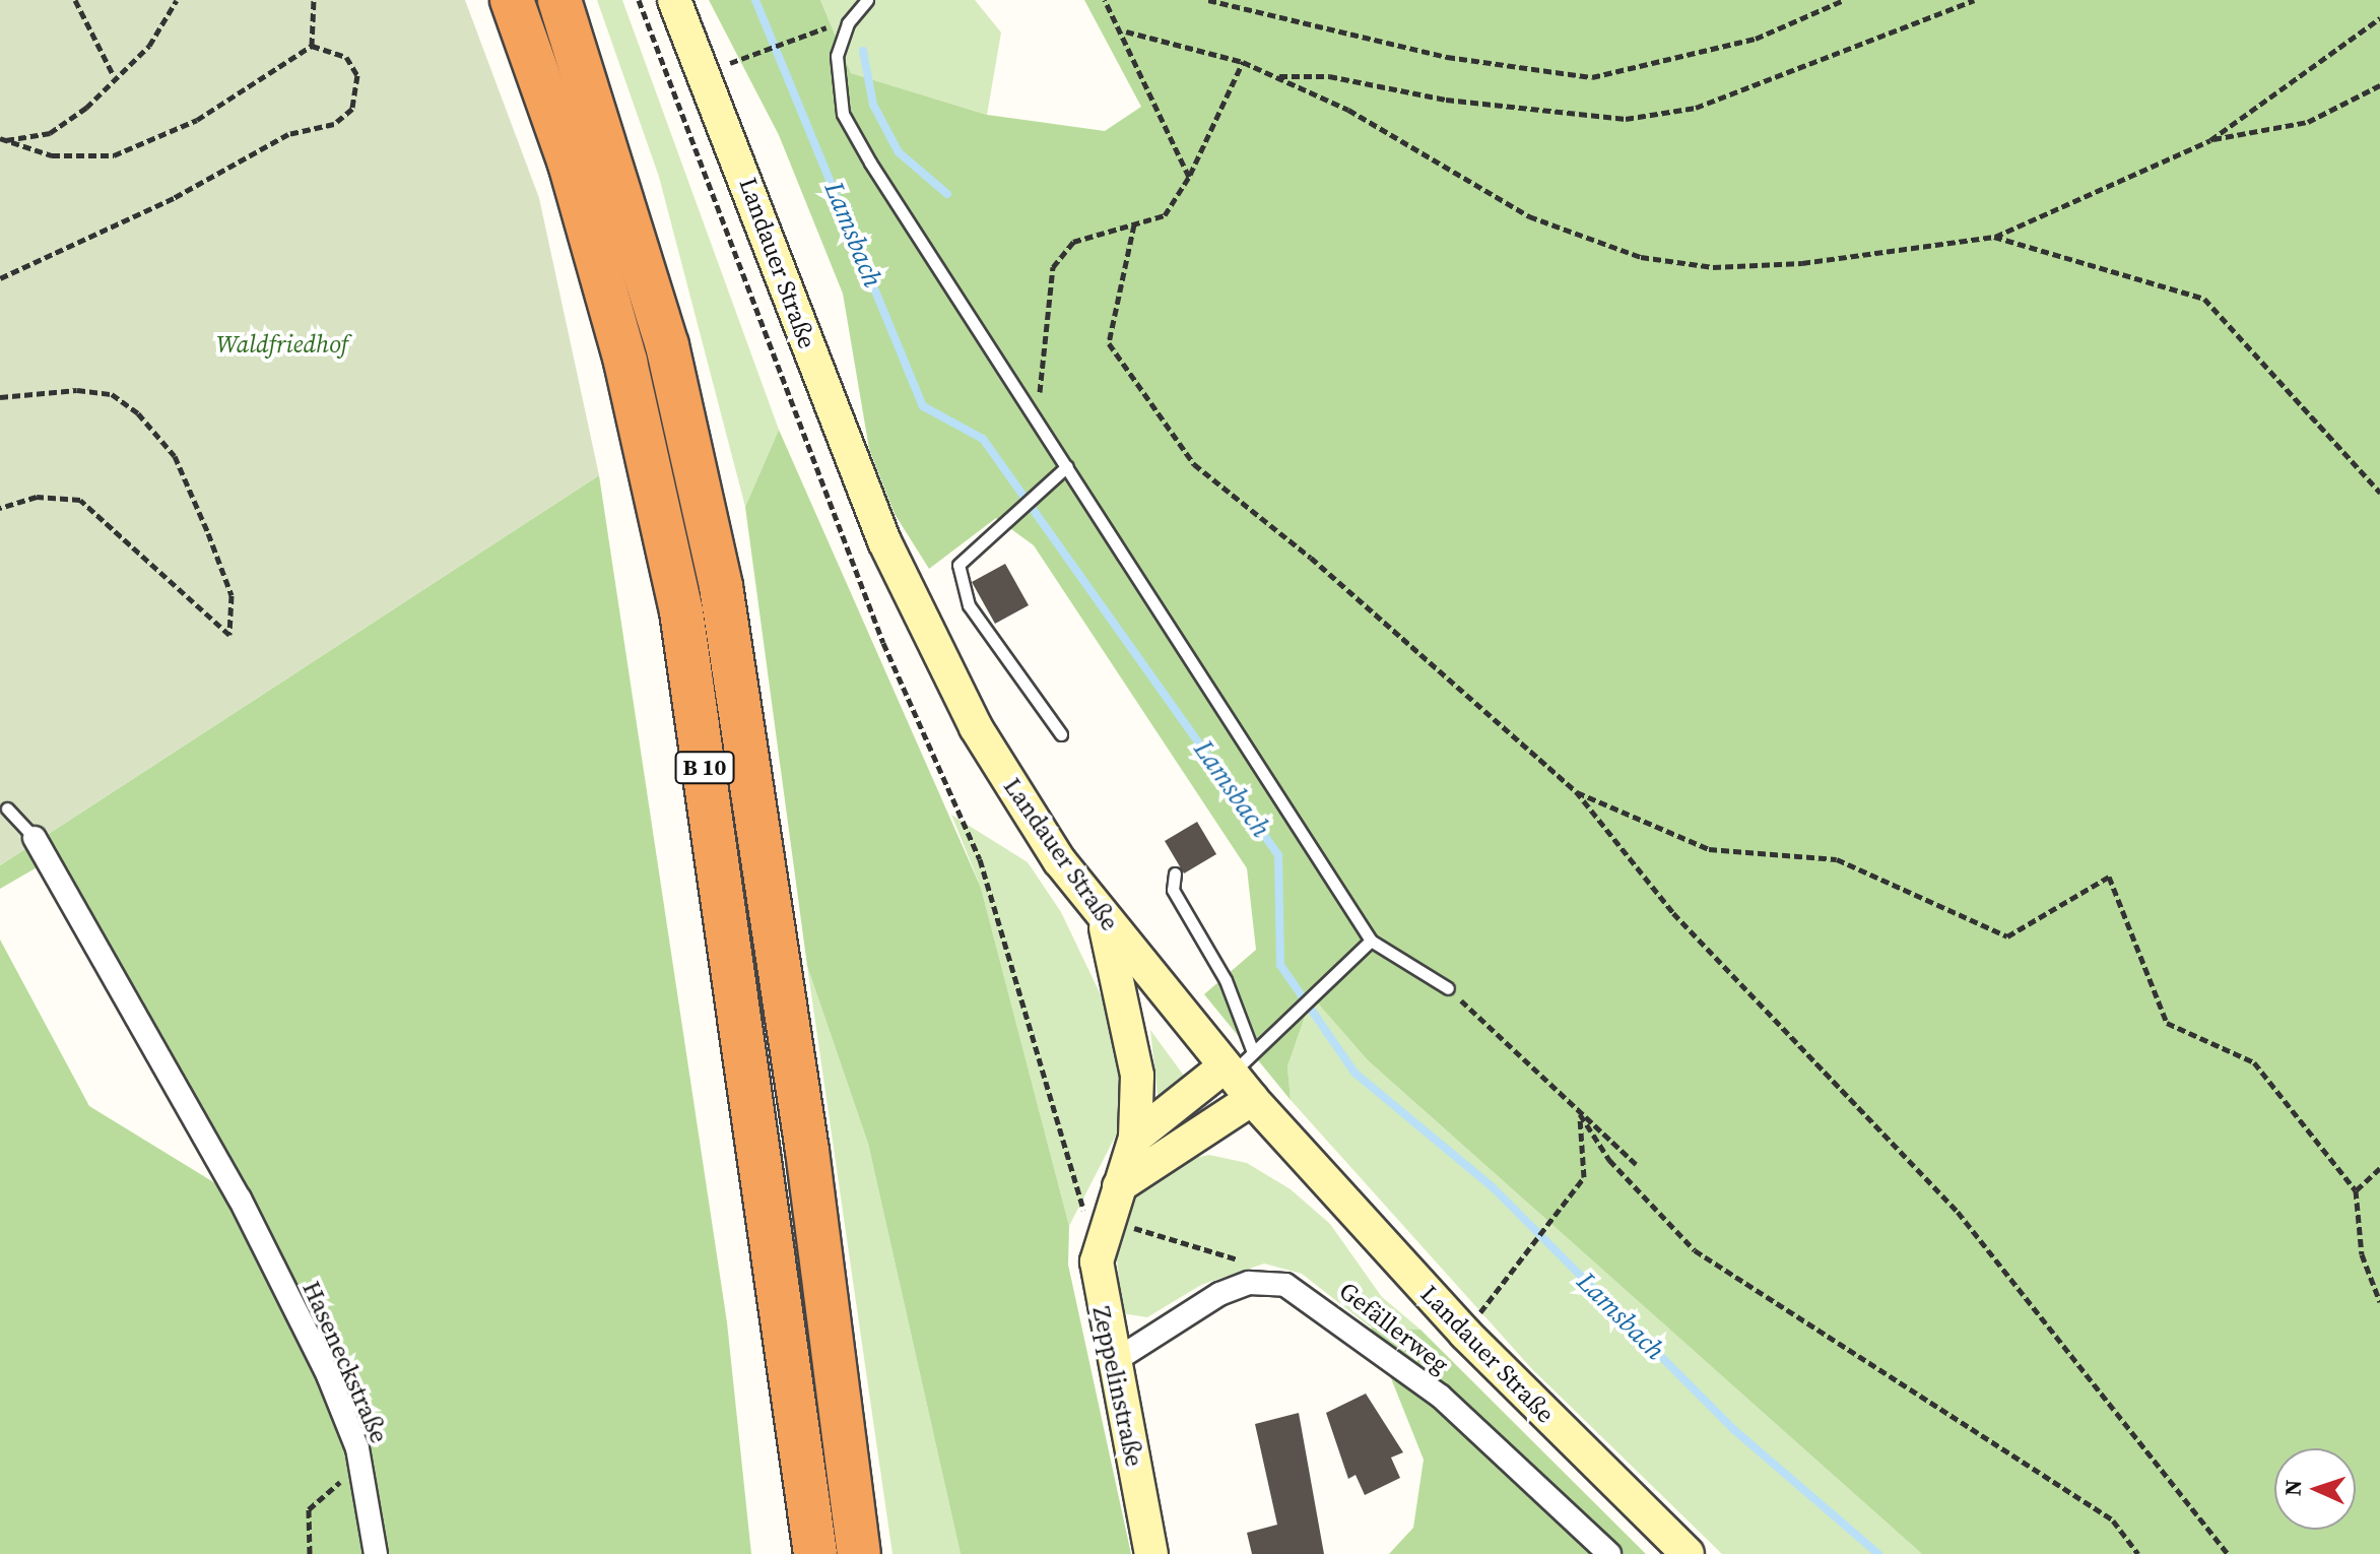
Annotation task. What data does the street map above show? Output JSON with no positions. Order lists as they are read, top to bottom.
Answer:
{
  "streets": {
    "highway": ["B 10"],
    "main road": ["Landauer Straße", "Zeppelinstraße"],
    "street": ["Gefällerweg", "Haseneckstraße"]
  },
  "crossings": [
    ["Landauer Straße", "Zeppelinstraße"]
  ],
  "water": ["Lamsbach"],
  "parks": ["Waldfriedhof"],
  "north": "left"
}
